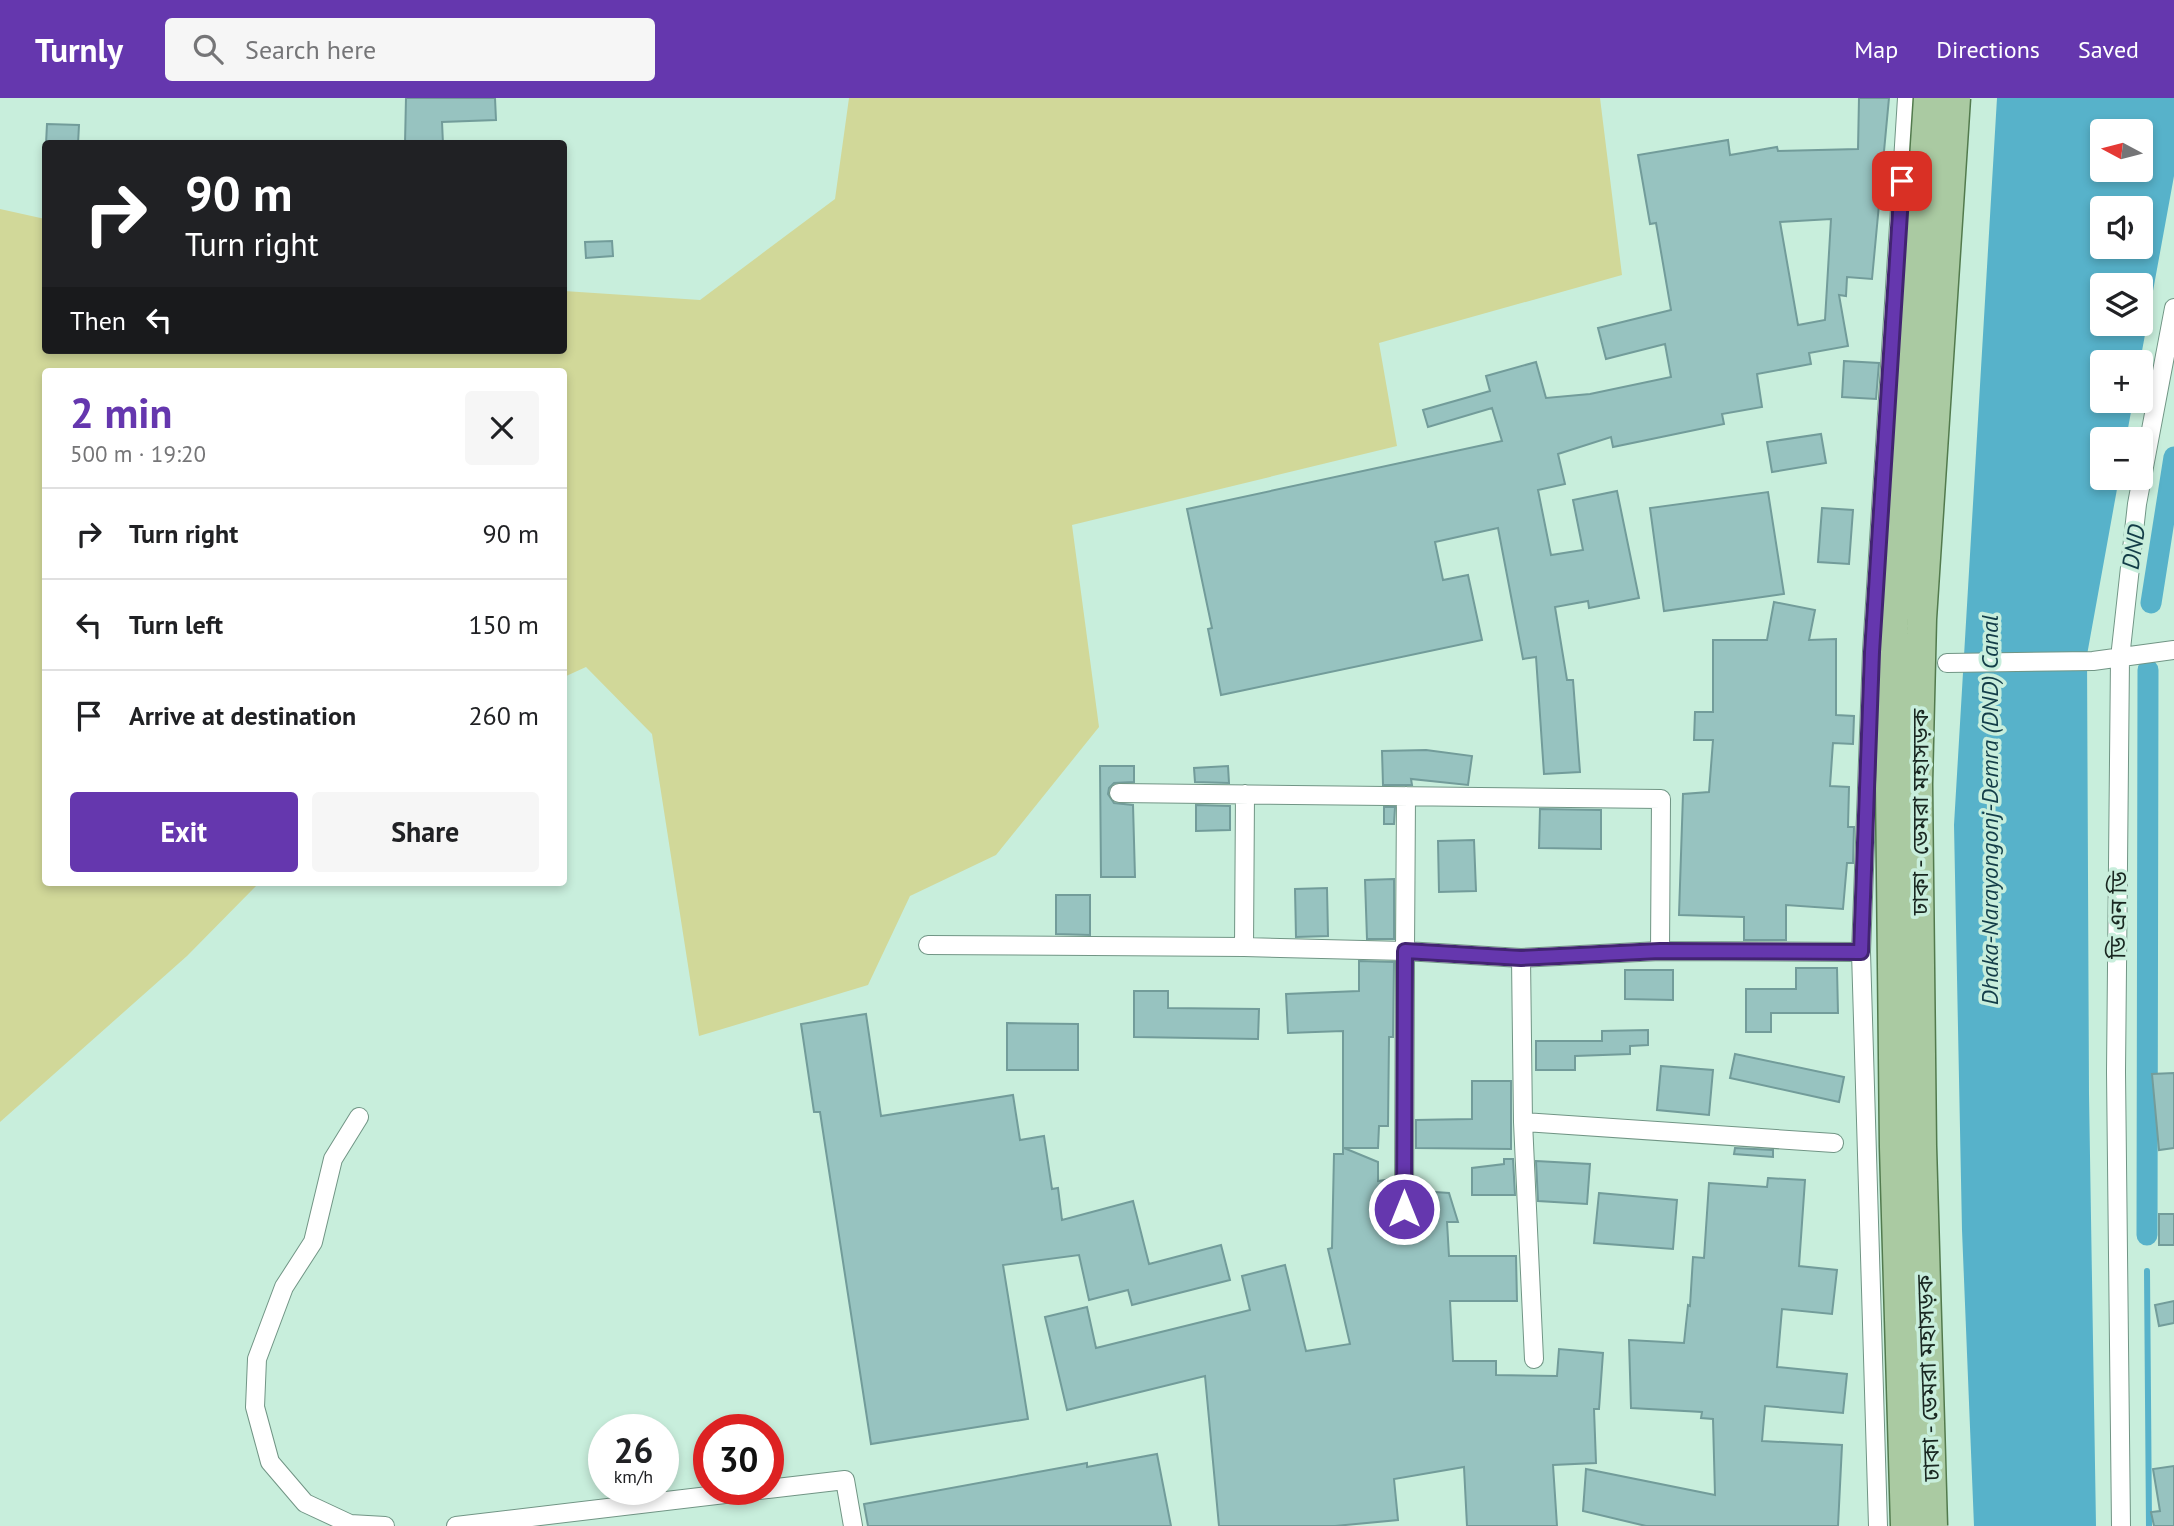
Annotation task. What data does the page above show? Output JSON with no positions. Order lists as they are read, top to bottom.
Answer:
{
  "streets": {
    "main road": ["ঢাকা - ডেমরা মহাসড়ক"],
    "street": ["ডি এন ডি"]
  },
  "water": ["DND", "Dhaka-Narayongonj-Demra (DND) Canal"],
  "north": "left",
  "page": {
    "header": "Turnly",
    "search": "Search here",
    "nav": ["Map", "Directions", "Saved"],
    "map_buttons": ["+", "−"],
    "turn": ["90 m", "Turn right"],
    "then": "Then",
    "heading": ["2 min", "500 m · 19:20"],
    "list": [
      {
        "name": "Turn right",
        "value": "90 m"
      },
      {
        "name": "Turn left",
        "value": "150 m"
      },
      {
        "name": "Arrive at destination",
        "value": "260 m"
      }
    ],
    "buttons": ["Exit", "Share"],
    "speed": "26 km/h",
    "limit": "30"
  }
}
